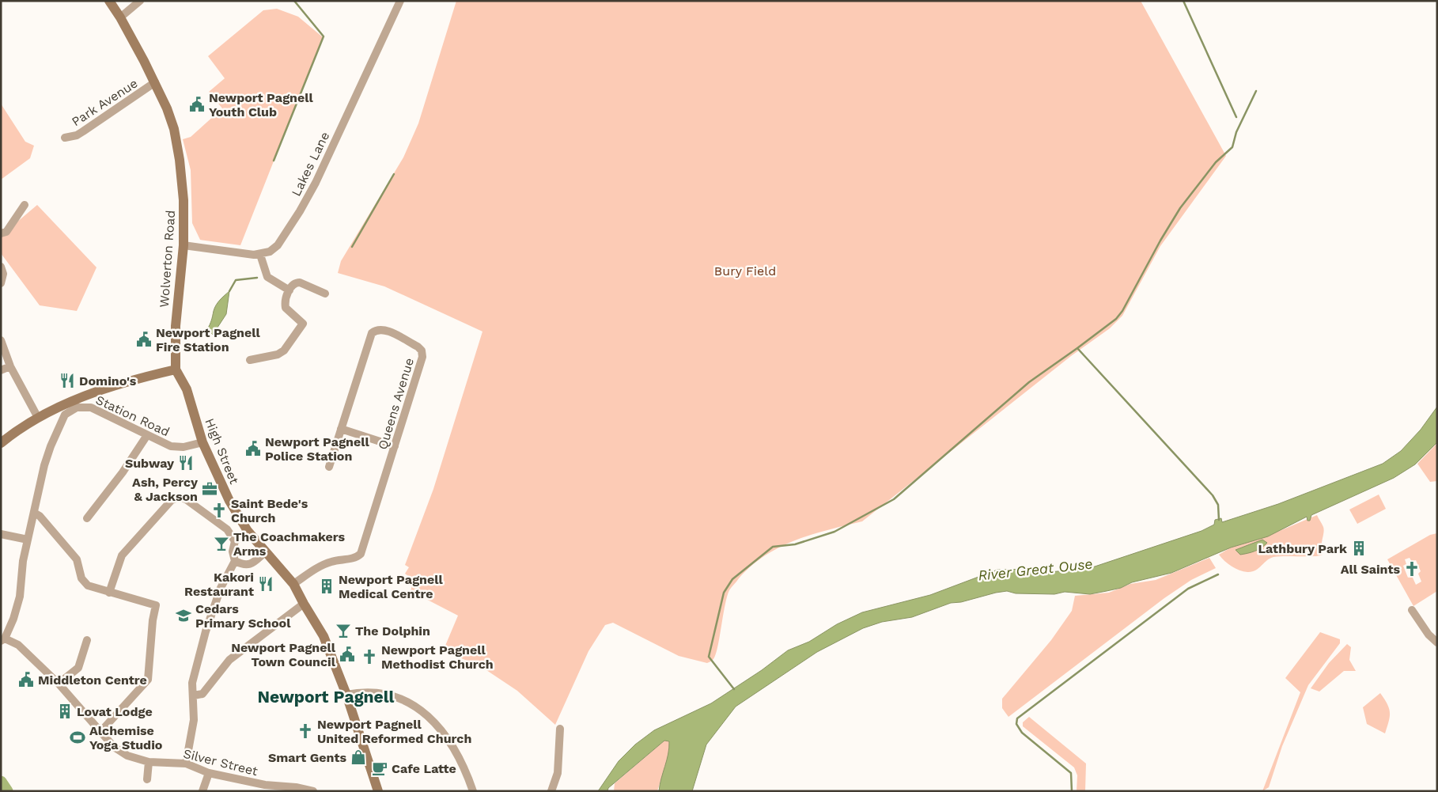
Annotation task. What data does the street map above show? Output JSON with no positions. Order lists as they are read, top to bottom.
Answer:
{
  "streets": {
    "street": [
      "Park Avenue",
      "Lakes Lane",
      "Wolverton Road",
      "Queens Avenue",
      "Station Road",
      "High Street",
      "Silver Street"
    ]
  },
  "crossings": [
    ["Park Avenue", "Wolverton Road"],
    ["Wolverton Road", "High Street"],
    ["Queens Avenue", "High Street"],
    ["Station Road", "High Street"],
    ["Station Road", "Silver Street"]
  ],
  "districts": ["Newport Pagnell"],
  "water": ["River Great Ouse"],
  "parks": ["Bury Field"],
  "places": {
    "public building": [
      "Newport Pagnell Youth Club",
      "Newport Pagnell Fire Station",
      "Newport Pagnell Police Station",
      "Newport Pagnell Town Council",
      "Middleton Centre"
    ],
    "restaurant": ["Domino's", "Subway", "Kakori Restaurant"],
    "office": ["Ash, Percy & Jackson"],
    "church": [
      "Saint Bede's Church",
      "All Saints",
      "Newport Pagnell Methodist Church",
      "Newport Pagnell United Reformed Church"
    ],
    "bar": ["The Coachmakers Arms", "The Dolphin"],
    "building": ["Lathbury Park", "Newport Pagnell Medical Centre", "Lovat Lodge"],
    "school or university": ["Cedars Primary School"],
    "sports": ["Alchemise Yoga Studio"],
    "shop": ["Smart Gents"],
    "cafe": ["Cafe Latte"]
  }
}
